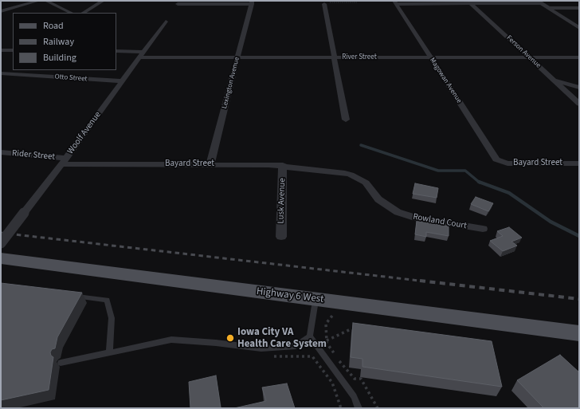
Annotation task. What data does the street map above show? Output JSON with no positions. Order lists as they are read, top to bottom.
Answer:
{
  "streets": {
    "main road": ["Highway 6 West"],
    "street": [
      "Ferson Avenue",
      "River Street",
      "Otto Street",
      "Magowan Avenue",
      "Lexington Avenue",
      "Woolf Avenue",
      "Rider Street",
      "Bayard Street",
      "Lusk Avenue",
      "Rowland Court"
    ]
  },
  "crossings": [
    ["Ferson Avenue", "River Street"],
    ["River Street", "Magowan Avenue"],
    ["River Street", "Lexington Avenue"],
    ["River Street", "Woolf Avenue"],
    ["Otto Street", "Woolf Avenue"],
    ["Magowan Avenue", "Bayard Street"],
    ["Lexington Avenue", "Bayard Street"],
    ["Woolf Avenue", "Rider Street"],
    ["Woolf Avenue", "Bayard Street"],
    ["Rider Street", "Bayard Street"],
    ["Bayard Street", "Lusk Avenue"],
    ["Bayard Street", "Rowland Court"]
  ],
  "places": ["Iowa City VA Health Care System"],
  "legend": ["Road", "Railway", "Building"]
}
